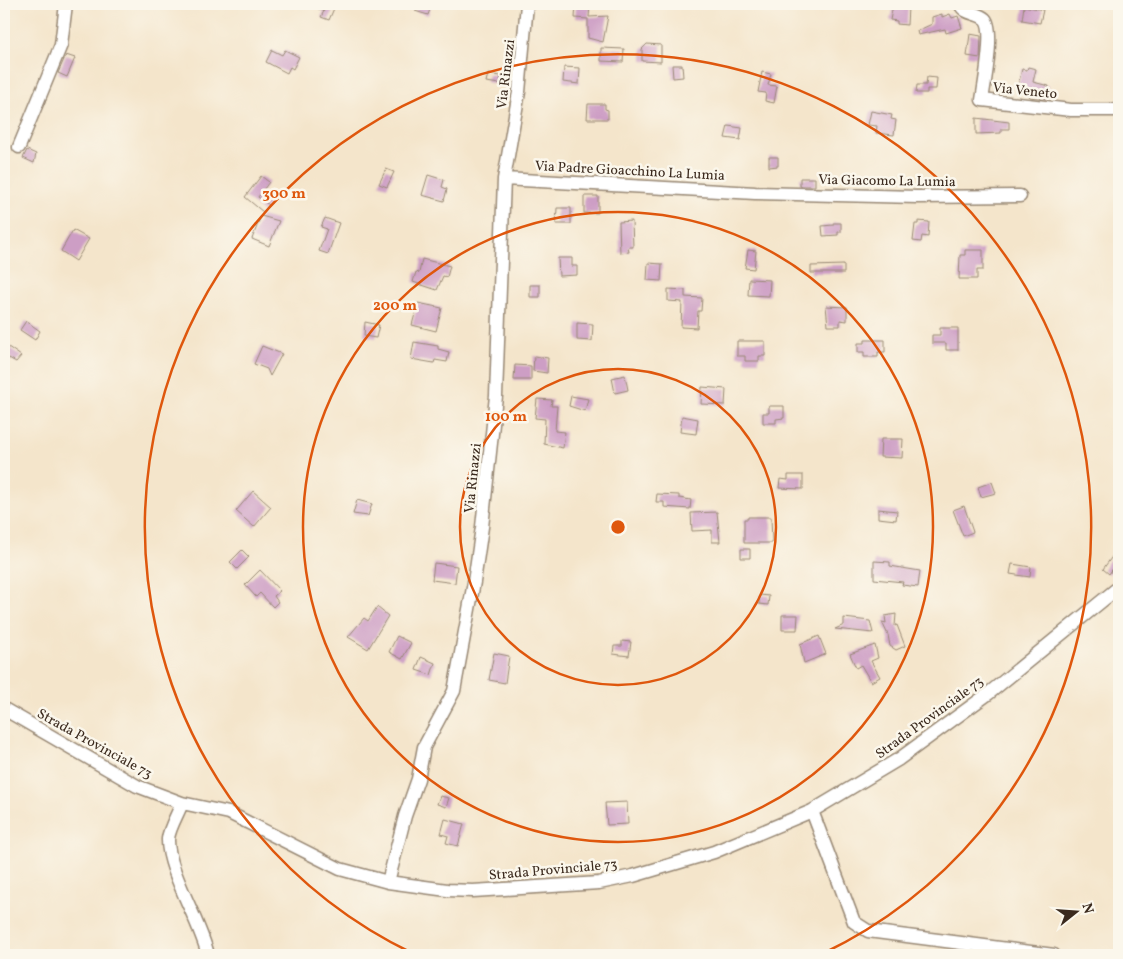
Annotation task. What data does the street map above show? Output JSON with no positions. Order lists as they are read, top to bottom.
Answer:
{
  "streets": {
    "street": [
      "Via Rinazzi",
      "Via Veneto",
      "Via Padre Gioacchino La Lumia",
      "Via Giacomo La Lumia",
      "Strada Provinciale 73"
    ]
  },
  "crossings": [
    ["Via Rinazzi", "Via Padre Gioacchino La Lumia"],
    ["Via Rinazzi", "Strada Provinciale 73"],
    ["Via Padre Gioacchino La Lumia", "Via Giacomo La Lumia"]
  ],
  "north": "right",
  "rings": ["300 m", "200 m", "100 m"]
}
